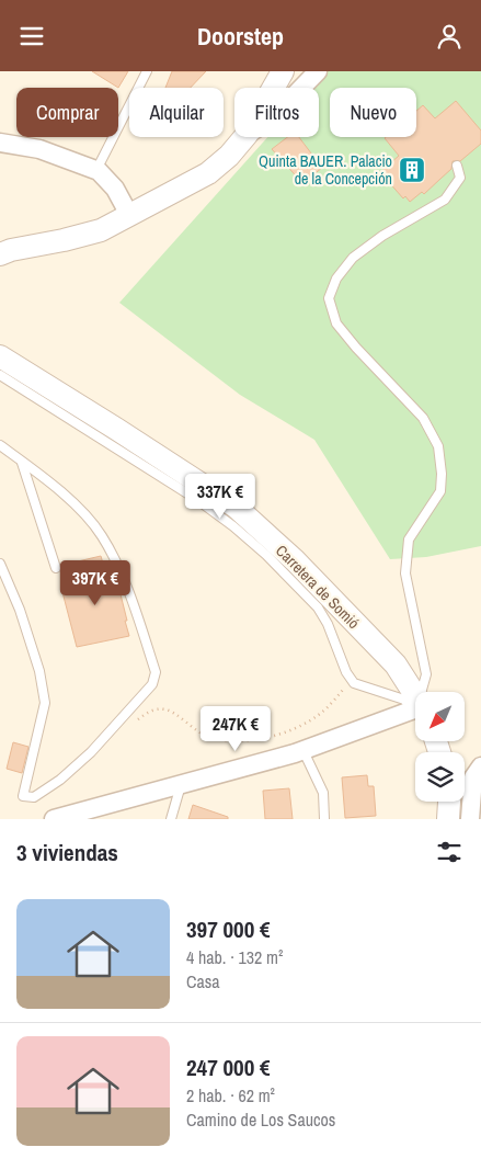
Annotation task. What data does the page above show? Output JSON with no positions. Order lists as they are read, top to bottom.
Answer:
{
  "streets": {
    "street": ["Carretera de Somió"]
  },
  "places": {
    "building": ["Quinta BAUER. Palacio de la Concepción"]
  },
  "north": "bottom left",
  "page": {
    "header": "Doorstep",
    "chip": [
      "Comprar",
      "Alquilar",
      "Filtros",
      "Nuevo"
    ],
    "price": ["337K €", "397K €", "247K €"],
    "heading": "3 viviendas",
    "list": [
      {
        "name": "397 000 €",
        "note": "4 hab. · 132 m² · Casa"
      },
      {
        "name": "247 000 €",
        "note": "2 hab. · 62 m² · Camino de Los Saucos"
      }
    ]
  }
}
